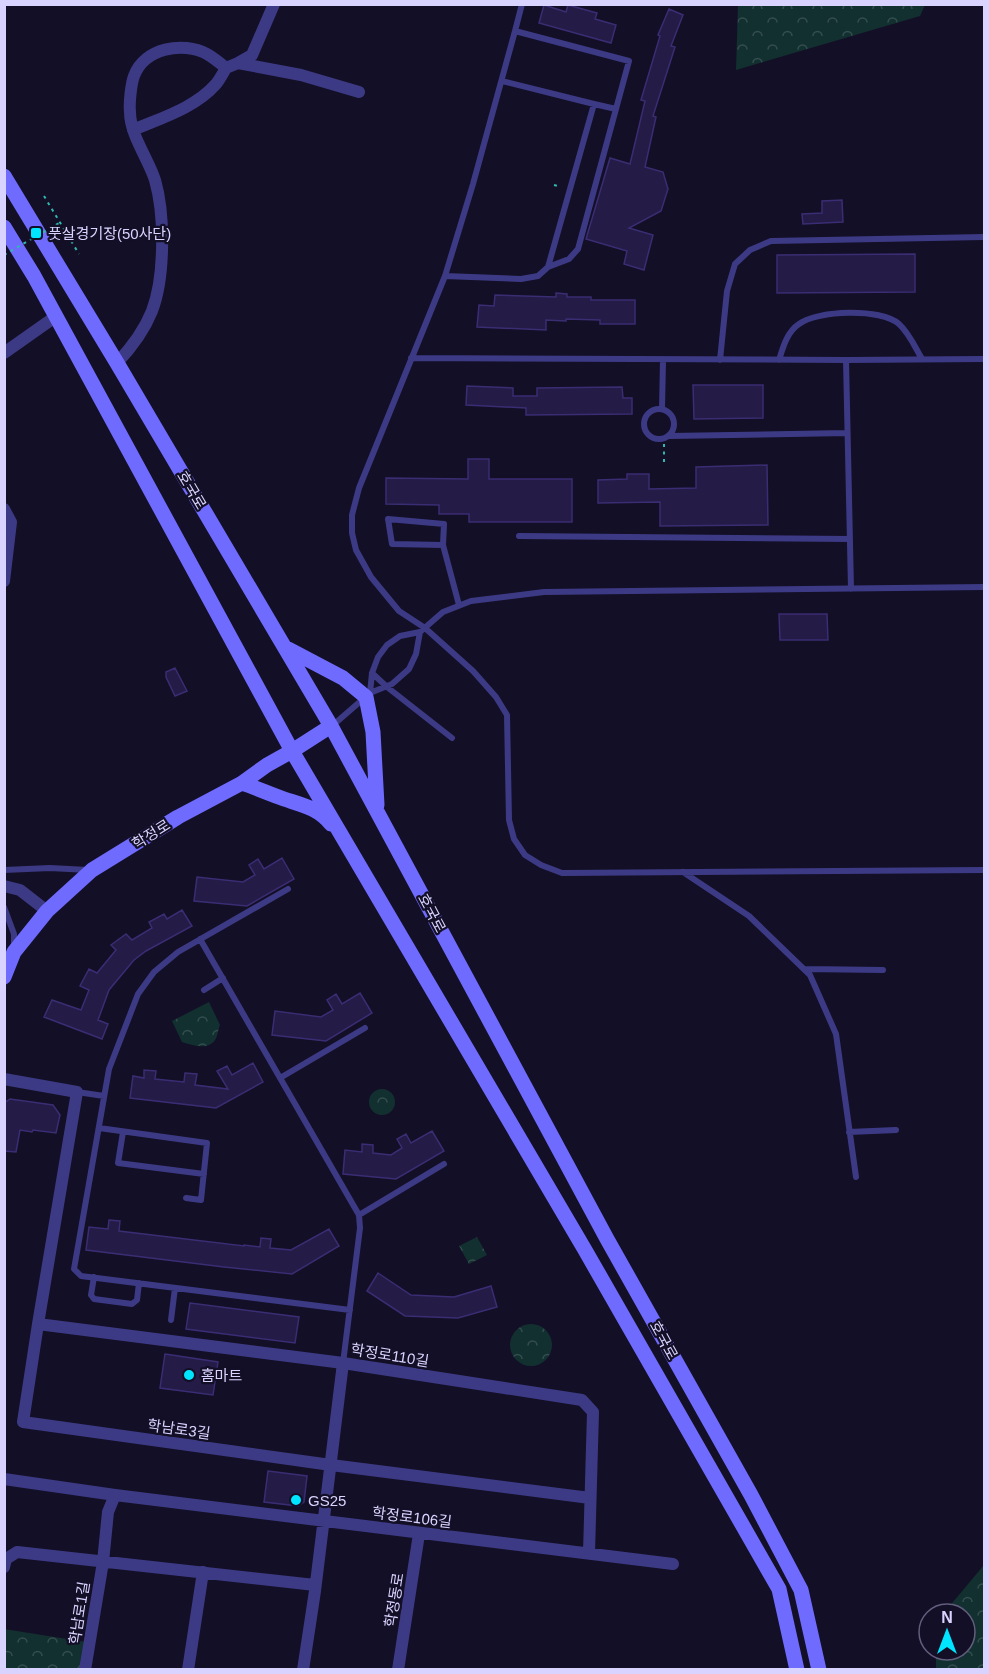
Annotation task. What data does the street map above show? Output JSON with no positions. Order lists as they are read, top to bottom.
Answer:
{
  "streets": {
    "main road": ["호국로", "학정로"],
    "street": [
      "학정로110길",
      "학남로3길",
      "학정로106길",
      "학정동로",
      "학남로1길"
    ]
  },
  "crossings": [
    ["호국로", "학정로"],
    ["학정로110길", "학남로3길"],
    ["학정로110길", "학정로106길"],
    ["학정로106길", "학정동로"],
    ["학정로106길", "학남로1길"]
  ],
  "places": {
    "transit": ["풋살경기장(50사단)"],
    "other": ["홈마트", "GS25"]
  },
  "north": "top"
}
